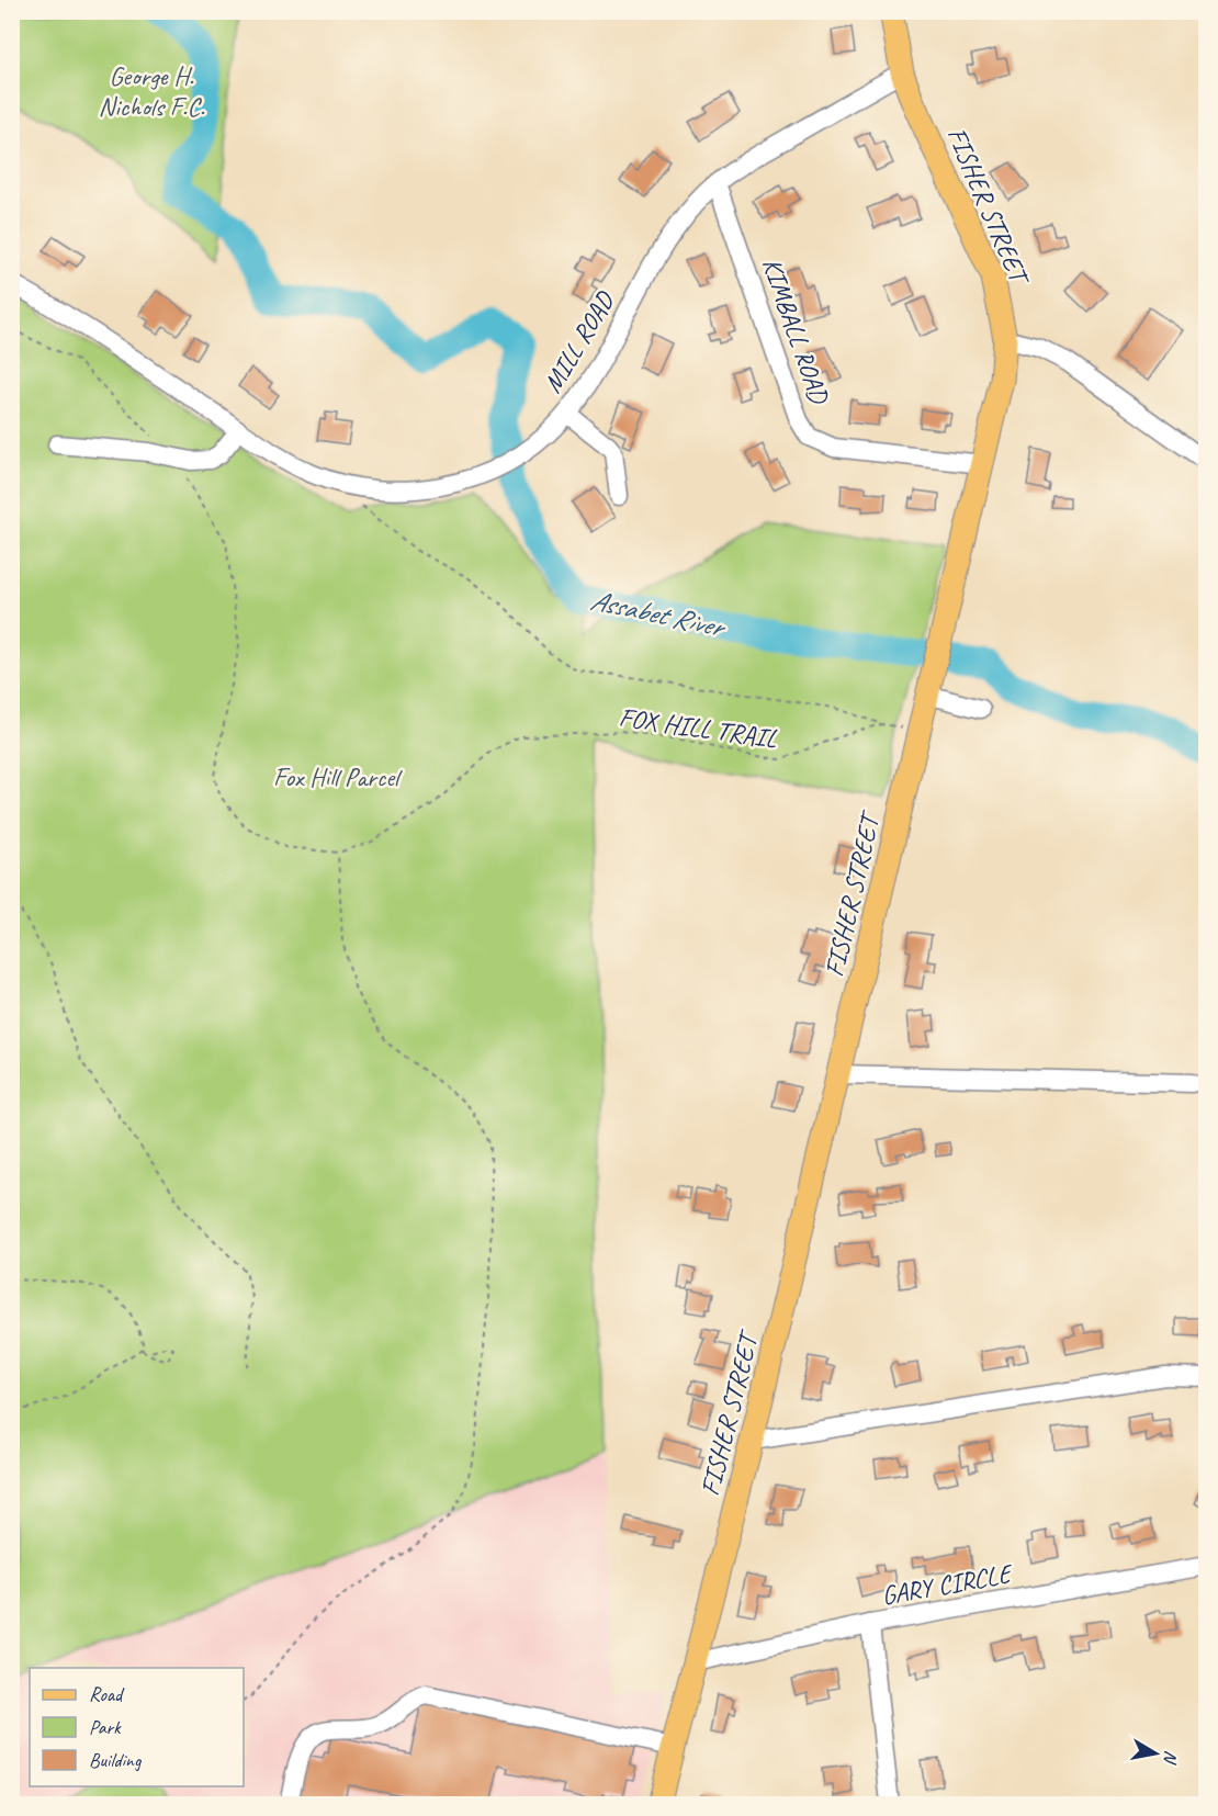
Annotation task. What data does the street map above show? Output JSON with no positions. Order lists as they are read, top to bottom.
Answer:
{
  "streets": {
    "main road": ["FISHER STREET"],
    "street": ["KIMBALL ROAD", "MILL ROAD", "GARY CIRCLE"],
    "path": ["FOX HILL TRAIL"]
  },
  "crossings": [
    ["FISHER STREET", "KIMBALL ROAD"],
    ["FISHER STREET", "MILL ROAD"],
    ["FISHER STREET", "FOX HILL TRAIL"],
    ["FISHER STREET", "GARY CIRCLE"],
    ["KIMBALL ROAD", "MILL ROAD"]
  ],
  "water": ["Assabet River"],
  "parks": ["George H. Nichols F.C.", "Fox Hill Parcel"],
  "legend": ["Road", "Park", "Building"],
  "north": "right"
}
